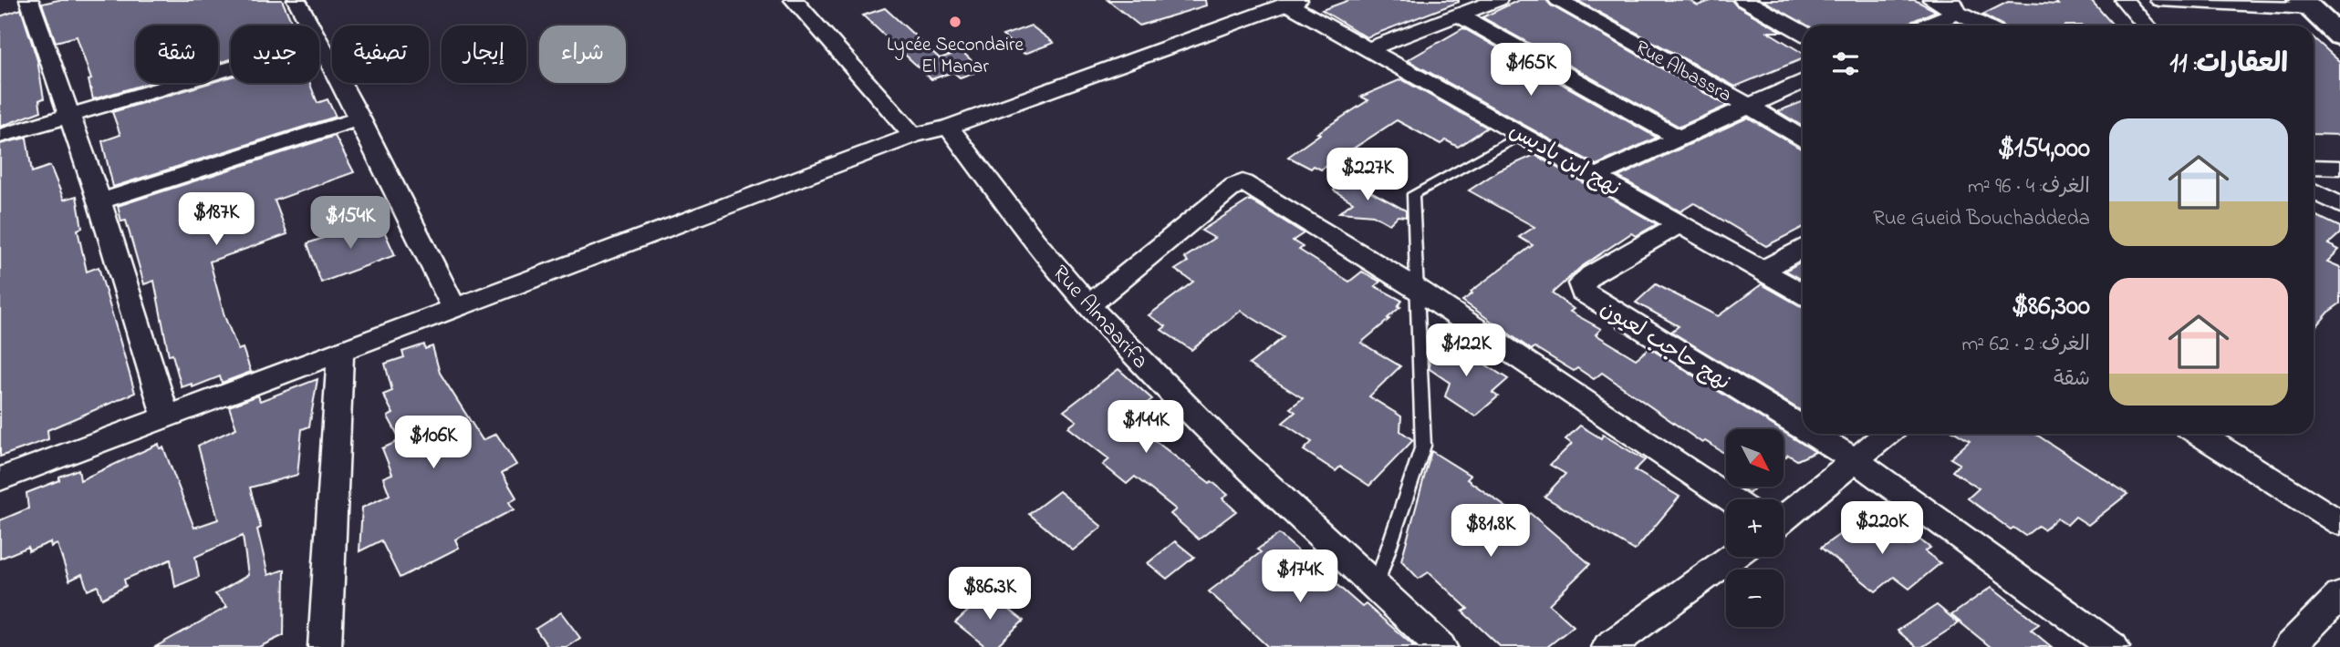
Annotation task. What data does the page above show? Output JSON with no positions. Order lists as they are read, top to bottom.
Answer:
{
  "streets": {
    "street": [
      "Rue Albassra",
      "نهج ابن باديس",
      "Rue Almaarifa",
      "نهج حاجب لعيون"
    ]
  },
  "crossings": [
    ["نهج ابن باديس", "نهج حاجب لعيون"]
  ],
  "places": ["Lycée Secondaire El Manar"],
  "north": "bottom right",
  "page": {
    "chip": [
      "شراء",
      "إيجار",
      "تصفية",
      "جديد",
      "شقة"
    ],
    "heading": "العقارات: 11",
    "price": [
      "$165K",
      "$227K",
      "$187K",
      "$154K",
      "$122K",
      "$144K",
      "$106K",
      "$220K",
      "$81.8K",
      "$174K",
      "$86.3K"
    ],
    "list": [
      {
        "name": "$154,000",
        "note": "الغرف: 4 · 96 m² · Rue Gueid Bouchaddeda"
      },
      {
        "name": "$86,300",
        "note": "الغرف: 2 · 62 m² · شقة"
      }
    ],
    "map_buttons": ["+", "−"]
  }
}
